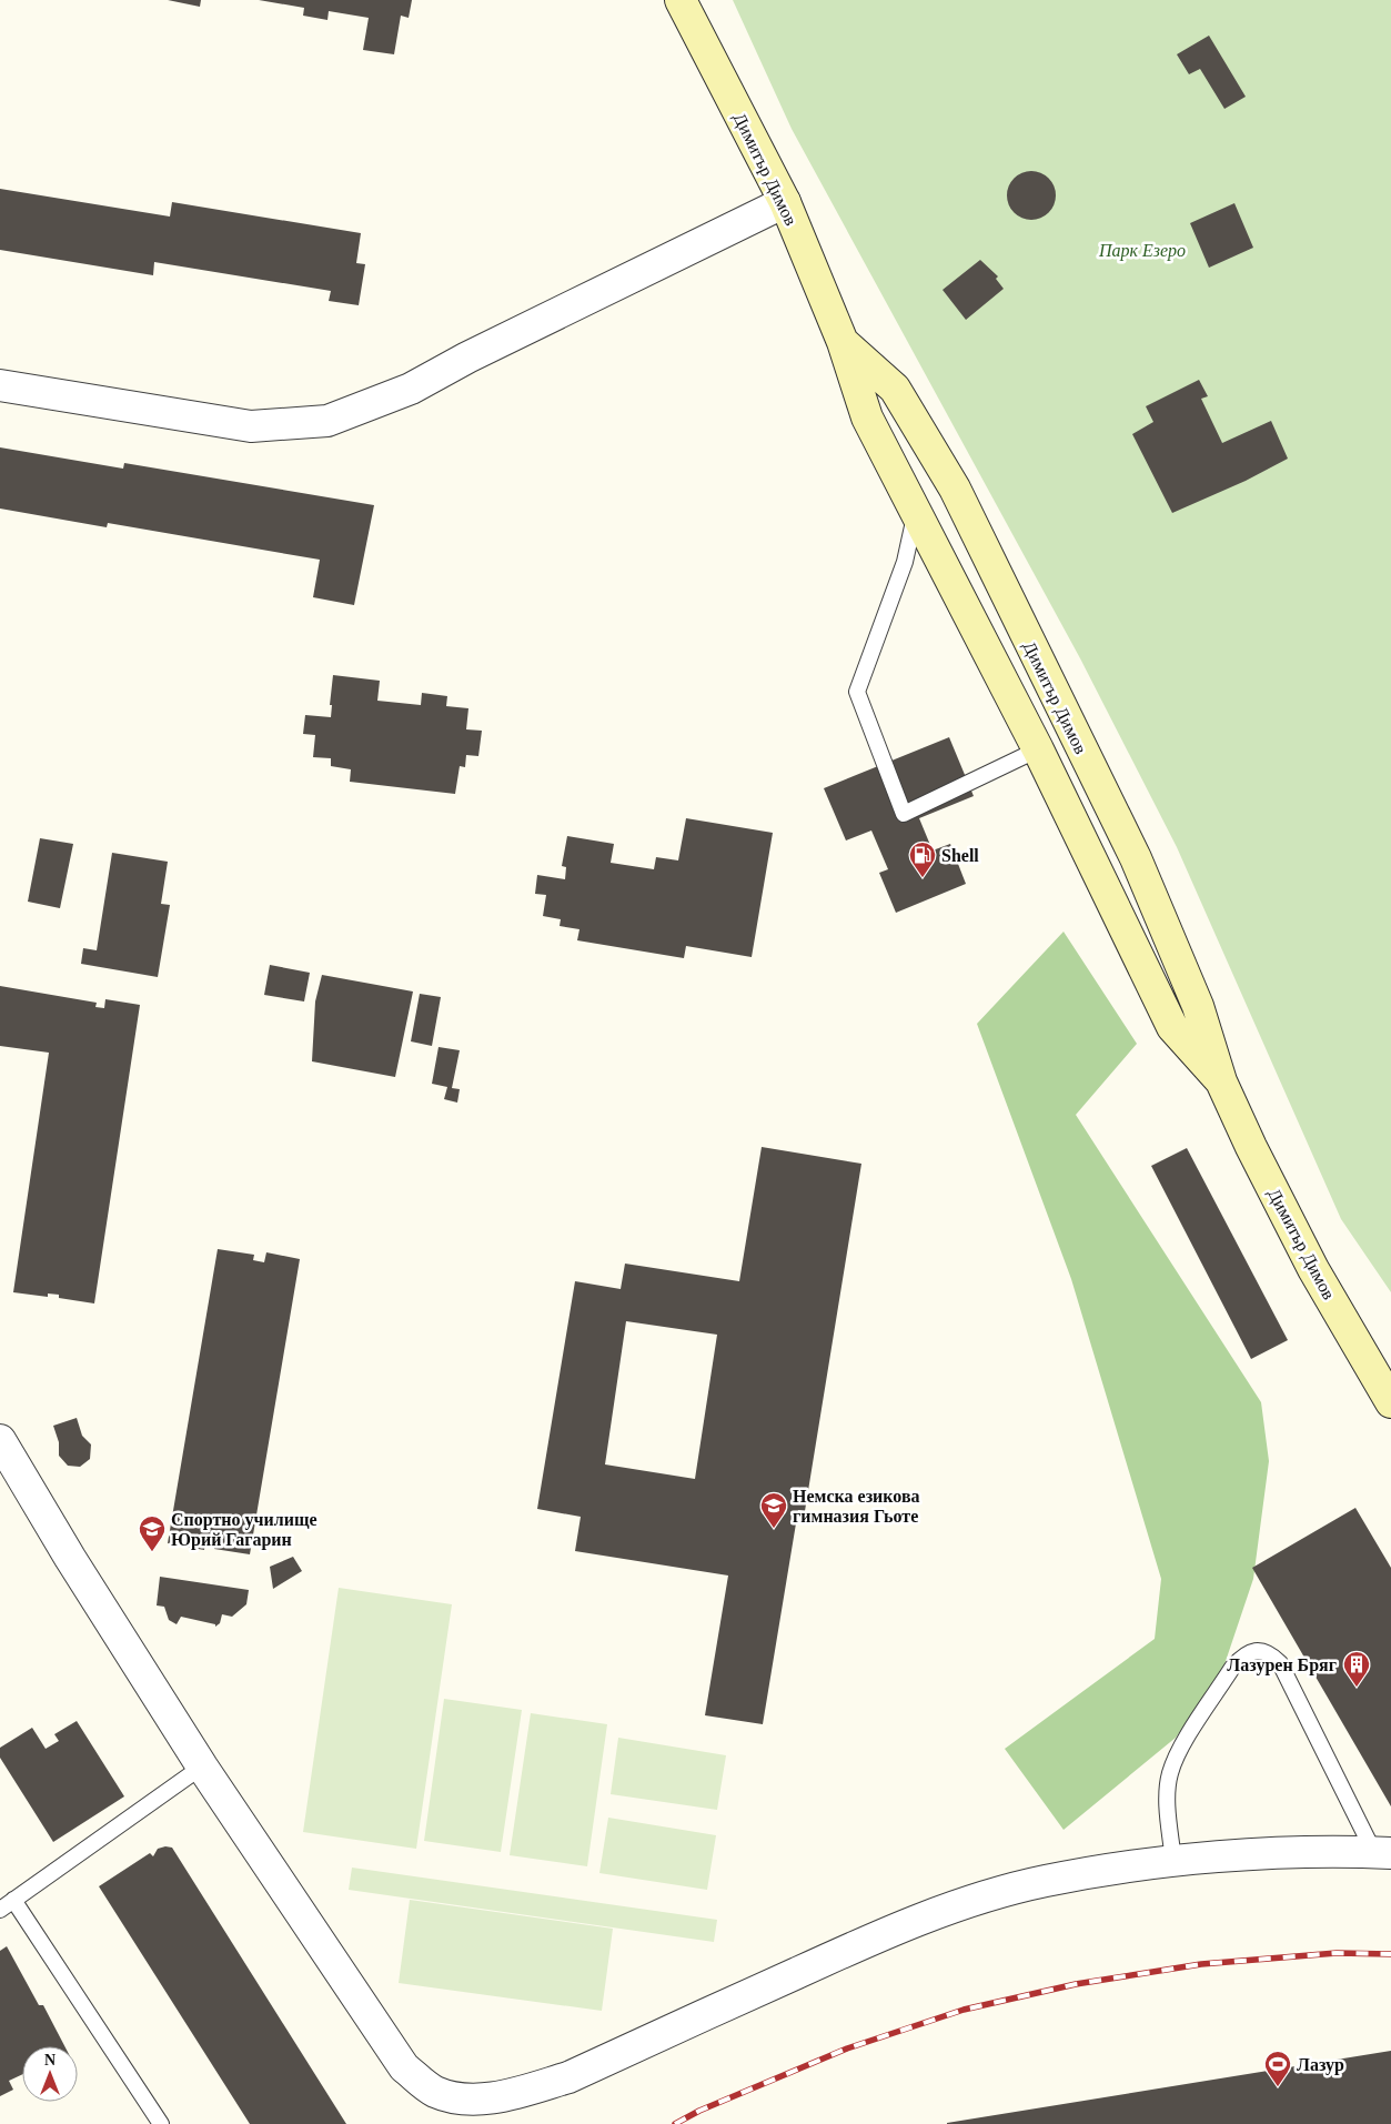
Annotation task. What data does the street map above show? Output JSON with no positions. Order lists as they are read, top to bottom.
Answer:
{
  "streets": {
    "main road": ["Димитър Димов"]
  },
  "parks": ["Парк Езеро"],
  "places": {
    "fuel station": ["Shell"],
    "school or university": ["Немска езикова гимназия Гьоте", "Спортно училище Юрий Гагарин"],
    "building": ["Лазурен Бряг"],
    "sports": ["Лазур"]
  },
  "north": "top"
}
